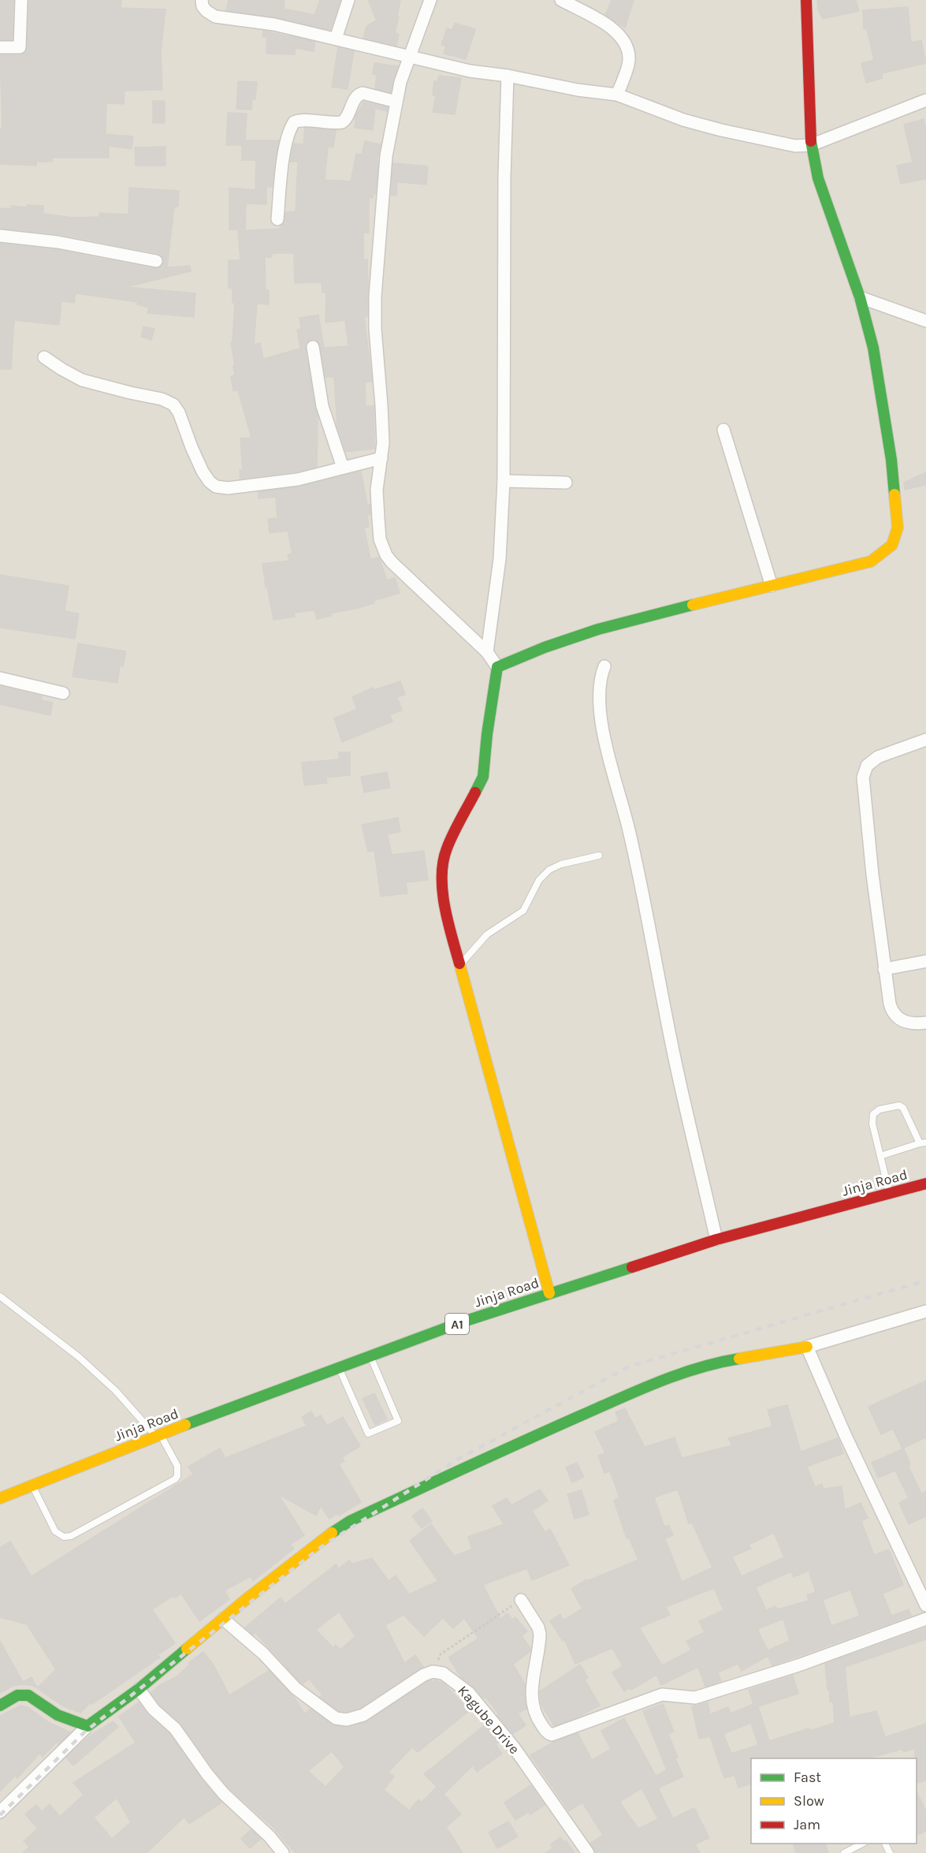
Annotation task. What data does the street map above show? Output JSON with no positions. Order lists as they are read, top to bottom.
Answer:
{
  "streets": {
    "main road": ["Jinja Road", "A1"],
    "street": ["Kagube Drive"]
  },
  "legend": ["Fast", "Slow", "Jam"]
}
